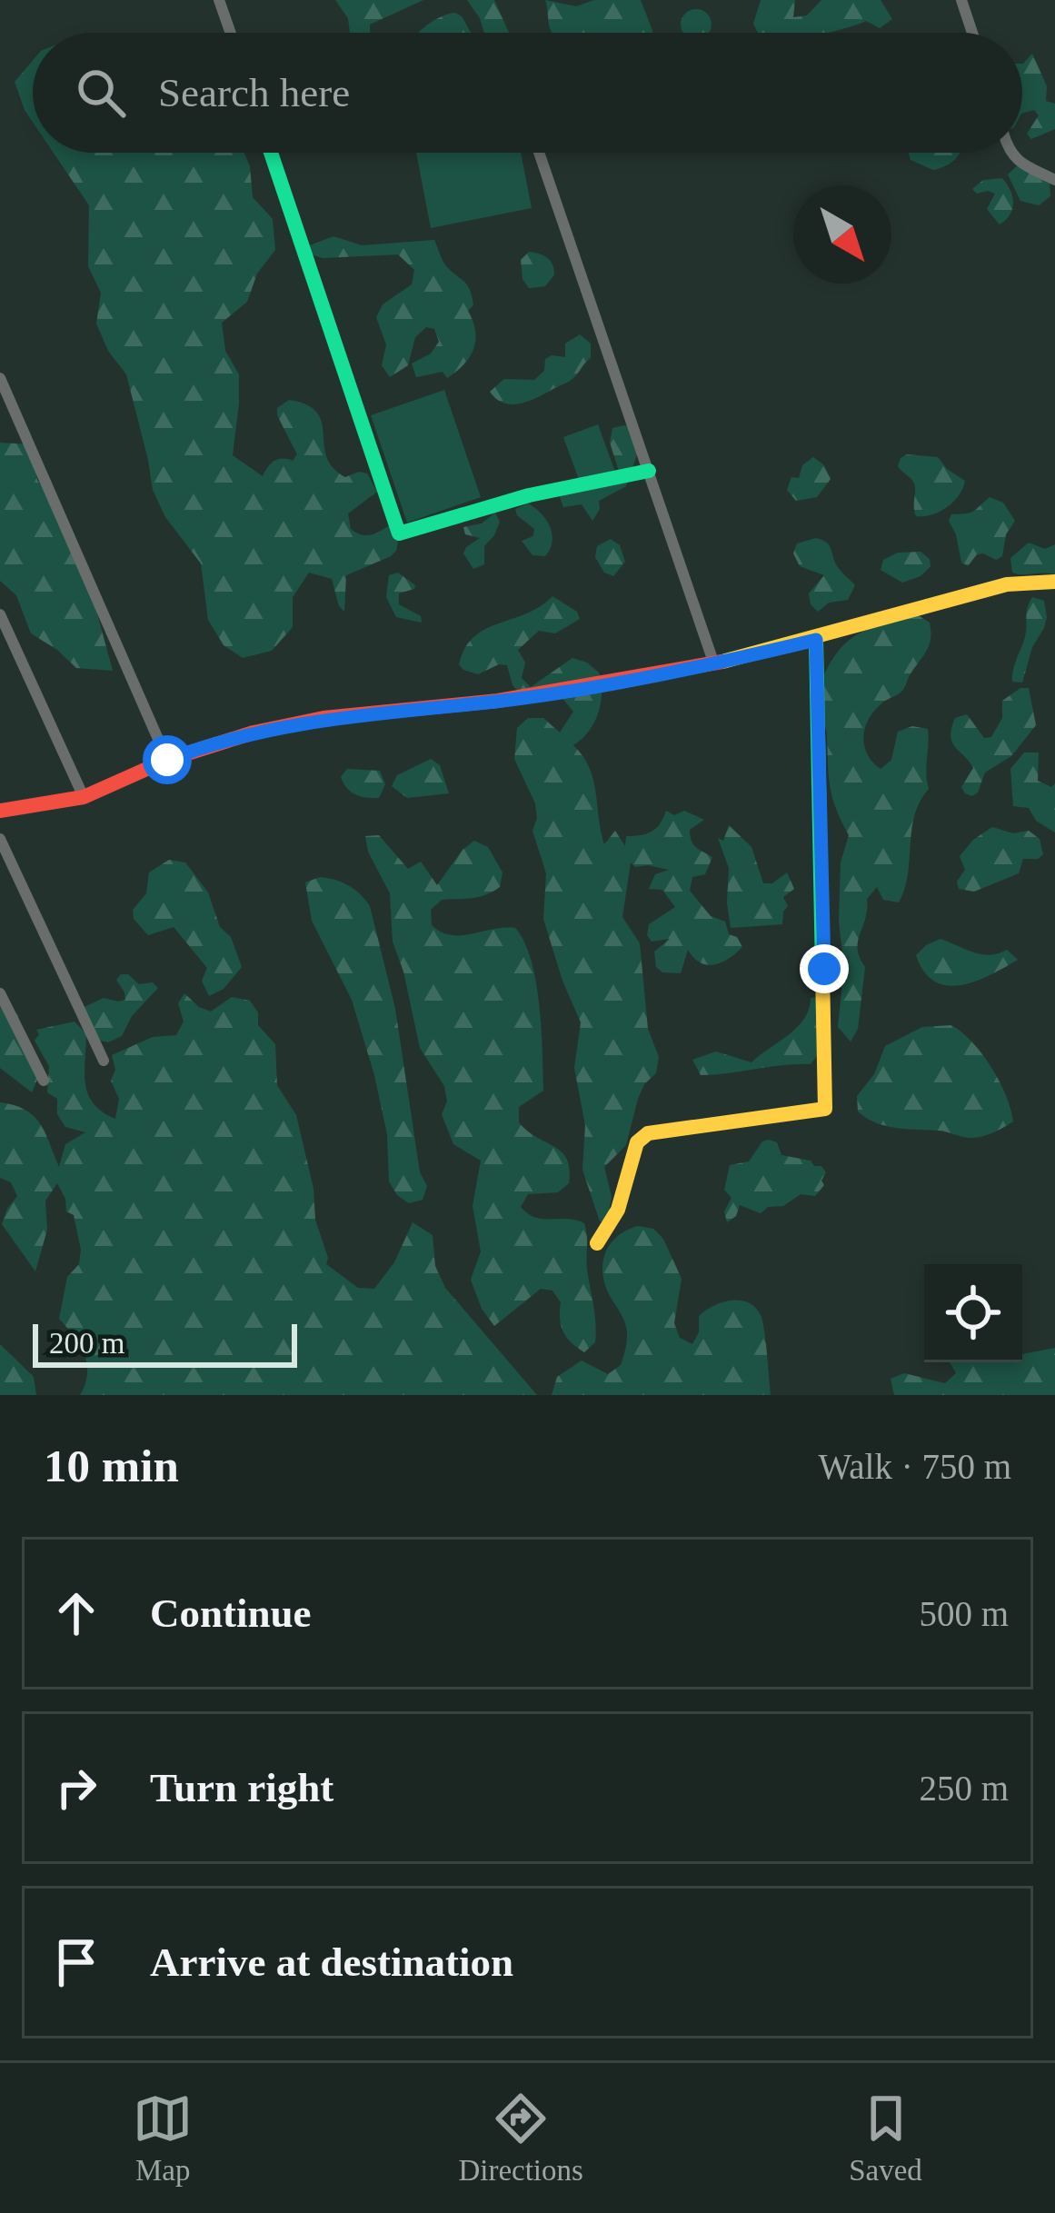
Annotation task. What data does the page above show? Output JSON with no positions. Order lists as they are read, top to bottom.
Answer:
{
  "scale_bar": "200 m",
  "north": "bottom right",
  "page": {
    "search": "Search here",
    "scale": "200 m",
    "heading": ["10 min", "Walk · 750 m"],
    "list": [
      ["Continue", "500 m"],
      ["Turn right", "250 m"],
      "Arrive at destination"
    ],
    "nav": ["Map", "Directions", "Saved"]
  }
}
